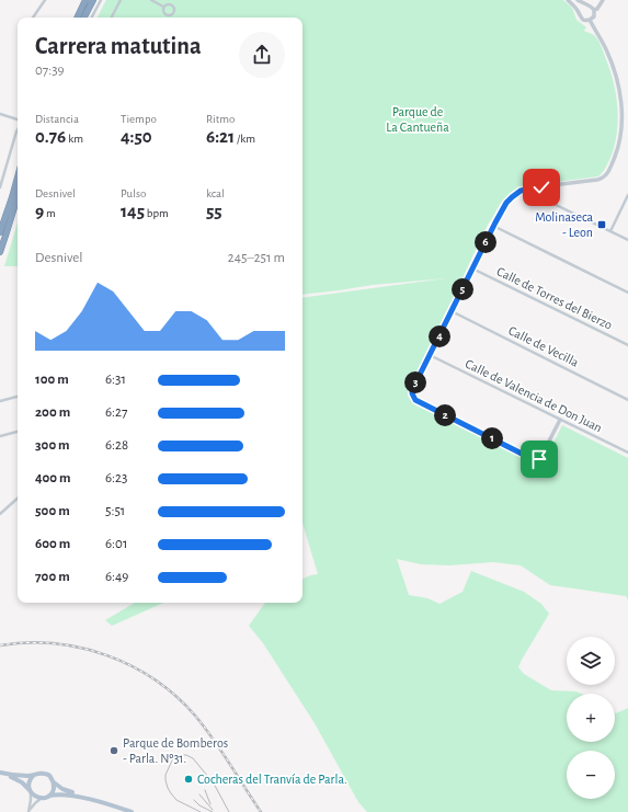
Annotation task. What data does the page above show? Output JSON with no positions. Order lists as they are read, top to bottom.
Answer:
{
  "streets": {
    "street": ["Calle de Torres del Bierzo", "Calle de Vecilla", "Calle de Valencia de Don Juan"]
  },
  "parks": ["Parque de La Cantueña"],
  "places": {
    "transit": ["Molinaseca - Leon"],
    "other": ["Parque de Bomberos - Parla. Nº31.", "Cocheras del Tranvía de Parla."]
  },
  "page": {
    "heading": ["Carrera matutina", "07:39"],
    "stats": [
      ["Distancia", "0.76 km"],
      ["Tiempo", "4:50"],
      ["Ritmo", "6:21 /km"],
      ["Desnivel", "9 m"],
      ["Pulso", "145 bpm"],
      ["kcal", "55"]
    ],
    "pins": [
      "6",
      "5",
      "4",
      "3",
      "2",
      "1"
    ],
    "chart": ["Desnivel", "245–251 m"],
    "list": [
      {
        "name": "100 m",
        "note": "6:31"
      },
      {
        "name": "200 m",
        "note": "6:27"
      },
      {
        "name": "300 m",
        "note": "6:28"
      },
      {
        "name": "400 m",
        "note": "6:23"
      },
      {
        "name": "500 m",
        "note": "5:51"
      },
      {
        "name": "600 m",
        "note": "6:01"
      },
      {
        "name": "700 m",
        "note": "6:49"
      }
    ],
    "map_buttons": ["+", "−"]
  }
}
